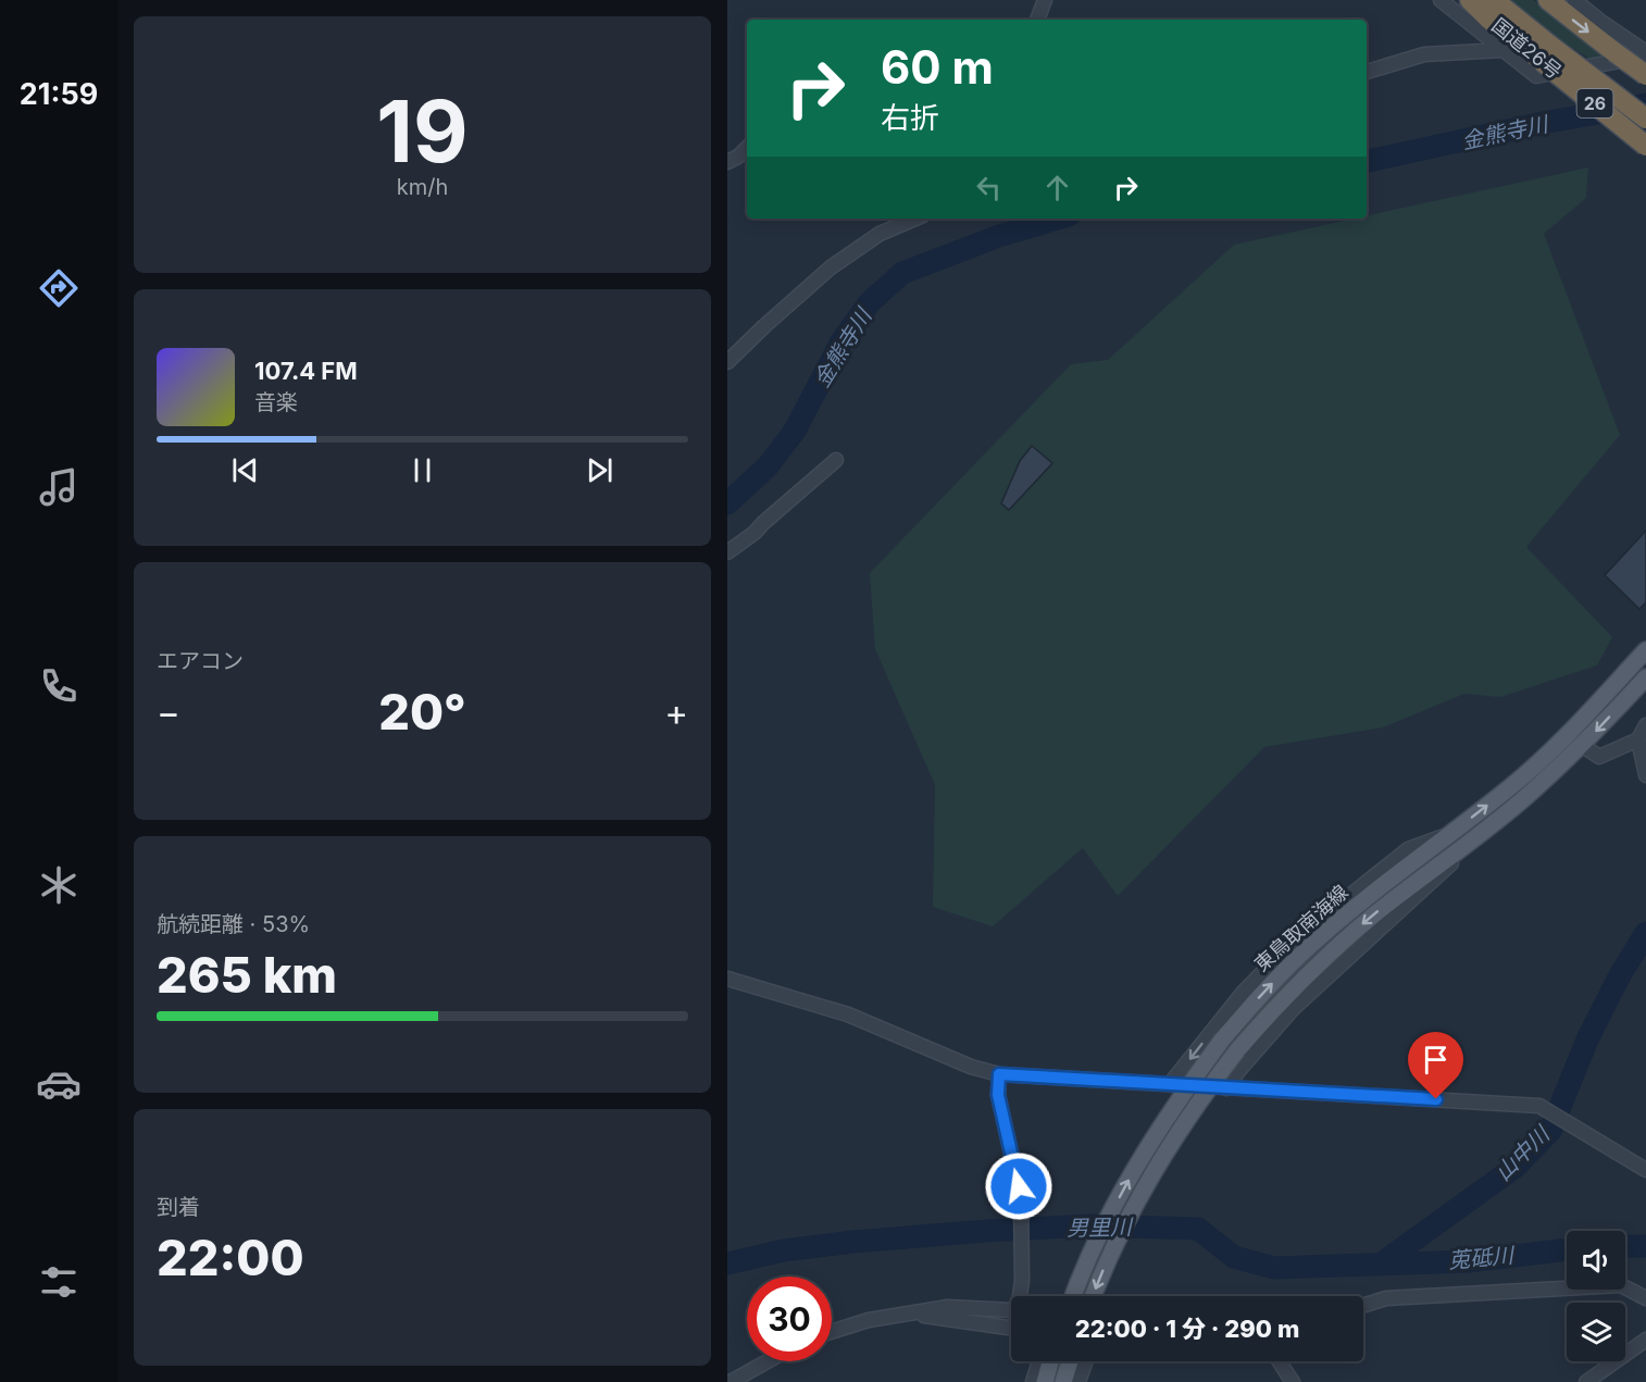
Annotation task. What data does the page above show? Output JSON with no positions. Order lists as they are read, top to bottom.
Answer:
{
  "streets": {
    "highway": ["国道26号", "26"],
    "main road": ["東鳥取南海線"]
  },
  "crossings": [
    ["国道26号", "26"]
  ],
  "water": [
    "金熊寺川",
    "山中川",
    "男里川",
    "莵砥川"
  ],
  "page": {
    "tabs": "21:59",
    "tile": [
      ["19", "km/h"],
      "エアコン",
      ["航続距離 · 53%", "265 km"],
      ["到着", "22:00"]
    ],
    "turn": ["60 m", "右折"],
    "song": ["107.4 FM", "音楽"],
    "heat": ["−", "20°", "+"],
    "limit": "30",
    "trip": "22:00 · 1 分 · 290 m"
  }
}
